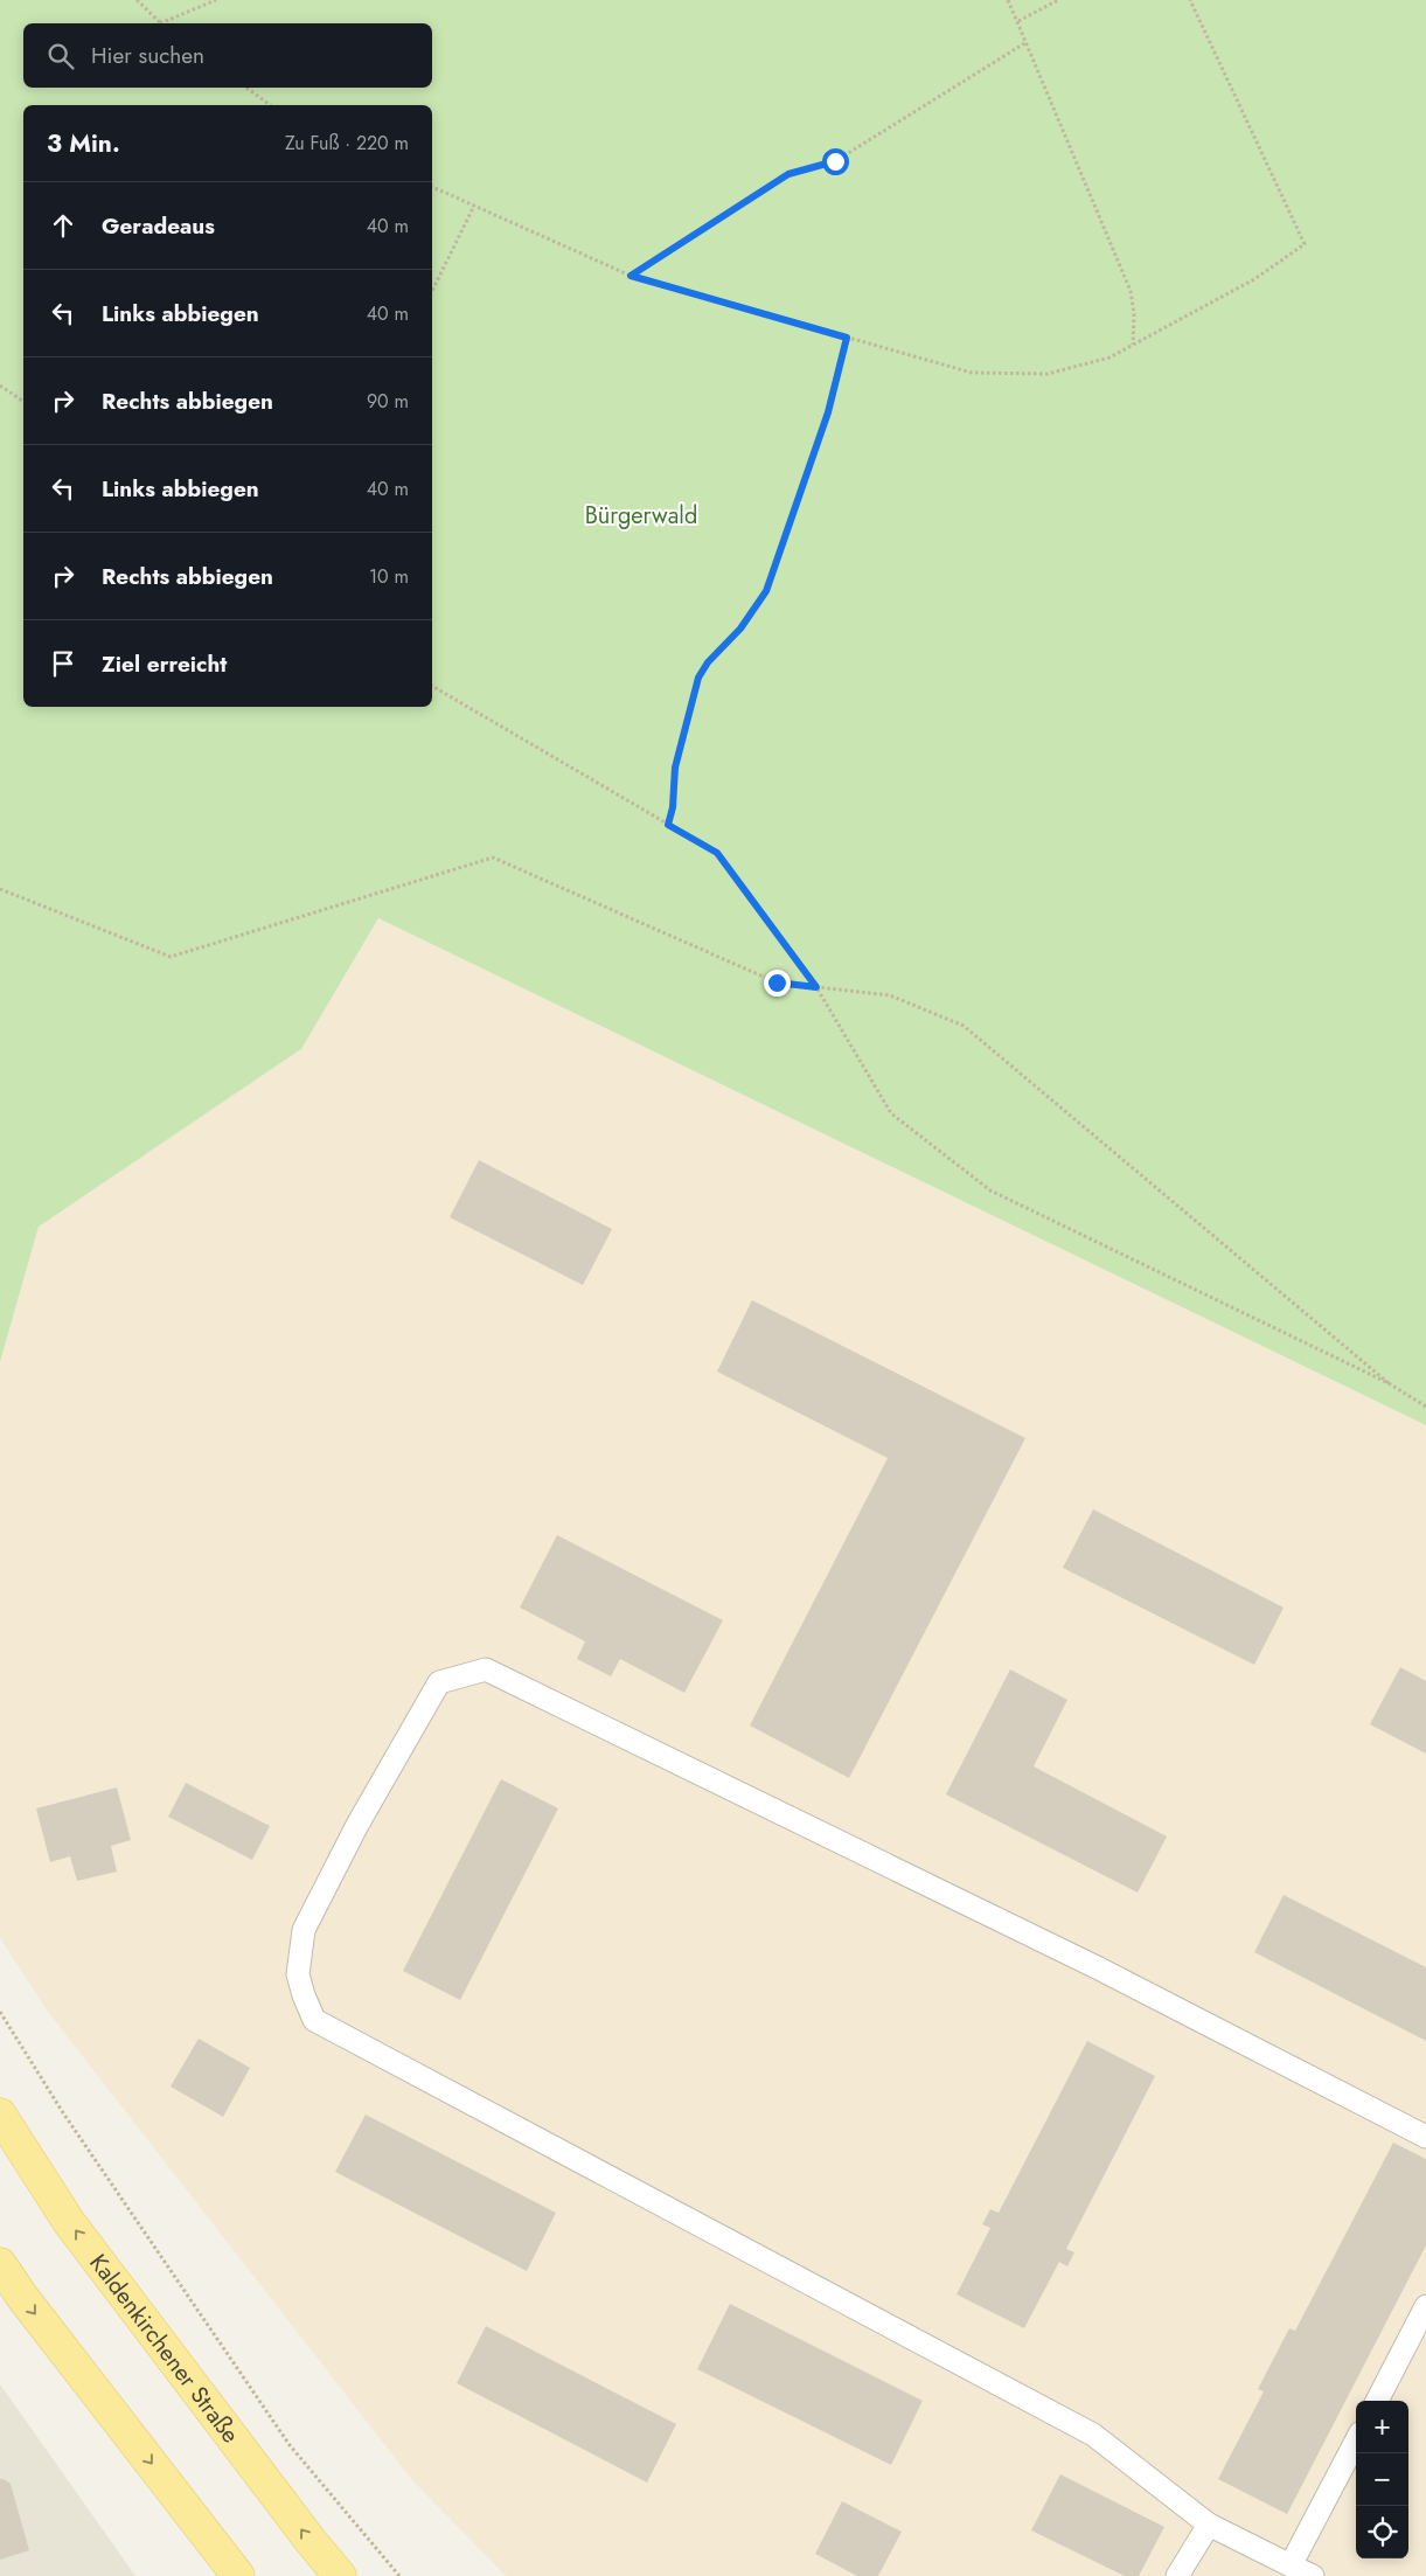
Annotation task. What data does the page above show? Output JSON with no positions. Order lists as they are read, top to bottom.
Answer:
{
  "streets": {
    "main road": ["Kaldenkirchener Straße"]
  },
  "parks": ["Bürgerwald"],
  "page": {
    "search": "Hier suchen",
    "heading": ["3 Min.", "Zu Fuß · 220 m"],
    "list": [
      ["Geradeaus", "40 m"],
      ["Links abbiegen", "40 m"],
      ["Rechts abbiegen", "90 m"],
      ["Links abbiegen", "40 m"],
      ["Rechts abbiegen", "10 m"],
      "Ziel erreicht"
    ],
    "map_buttons": ["+", "−"]
  }
}
